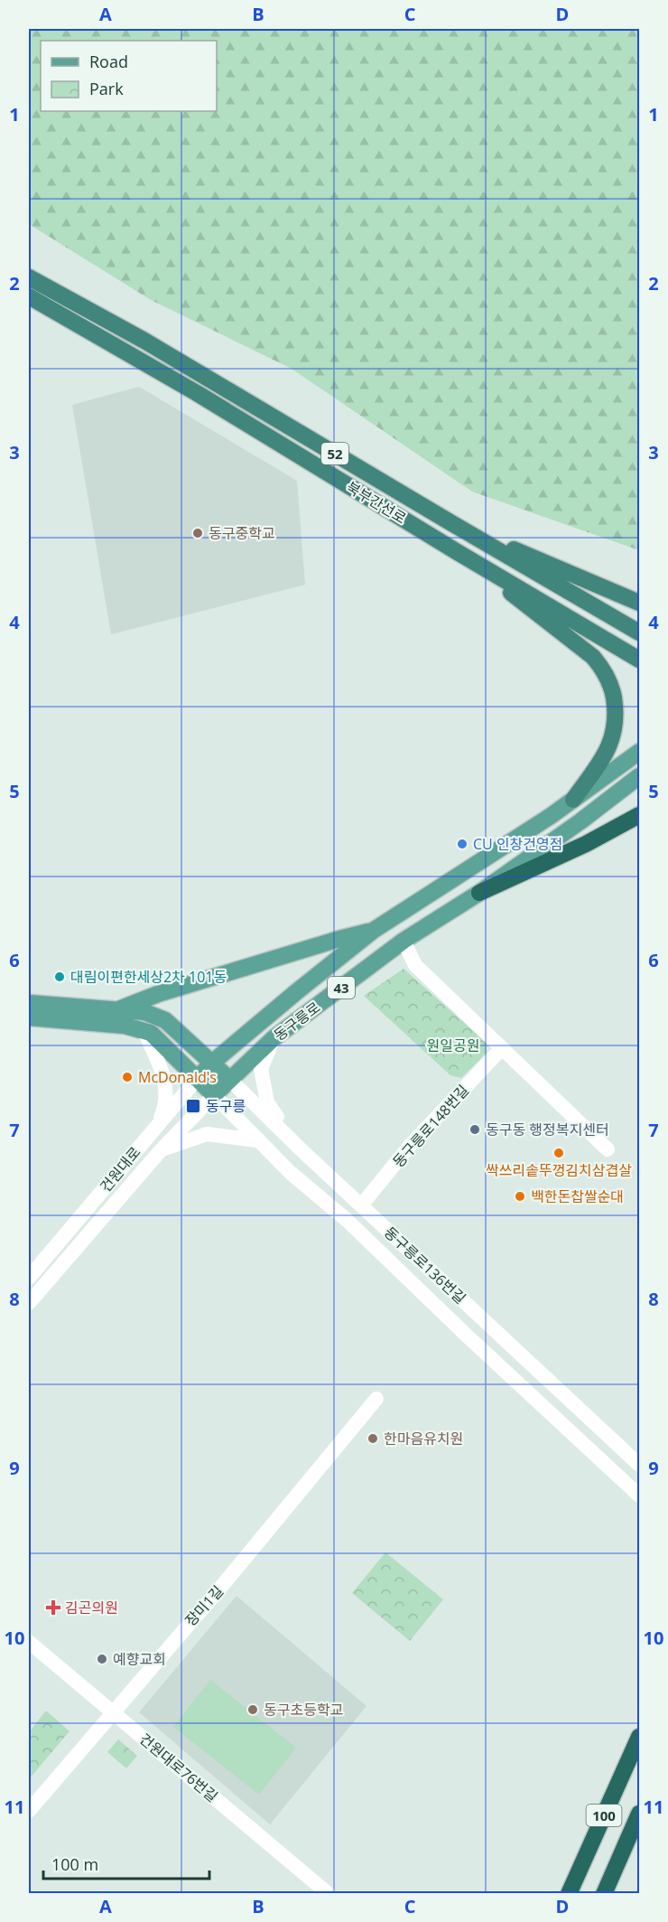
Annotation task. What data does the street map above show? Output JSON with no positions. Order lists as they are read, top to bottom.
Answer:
{
  "streets": {
    "highway": ["52", "북부간선로", "100"],
    "main road": [
      "43",
      "동구릉로",
      "건원대로",
      "동구릉로136번길"
    ],
    "street": ["동구릉로148번길", "장미1길", "건원대로76번길"]
  },
  "crossings": [
    ["동구릉로", "건원대로"],
    ["동구릉로", "동구릉로136번길"],
    ["동구릉로148번길", "동구릉로136번길"],
    ["건원대로", "동구릉로136번길"],
    ["장미1길", "건원대로76번길"]
  ],
  "parks": ["원일공원"],
  "places": {
    "other": [
      "동구중학교",
      "CU 인창건영점",
      "대림이편한세상2차 101동",
      "McDonald's",
      "동구동 행정복지센터",
      "싹쓰리솥뚜껑김치삼겹살",
      "백한돈찹쌀순대",
      "한마음유치원",
      "예향교회",
      "동구초등학교"
    ],
    "transit": ["동구릉"],
    "health": ["김곤의원"]
  },
  "legend": ["Road", "Park"],
  "scale_bar": "100 m",
  "grid": {
    "columns": [
      "A",
      "B",
      "C",
      "D"
    ],
    "rows": [
      "1",
      "2",
      "3",
      "4",
      "5",
      "6",
      "7",
      "8",
      "9",
      "10",
      "11"
    ]
  }
}
